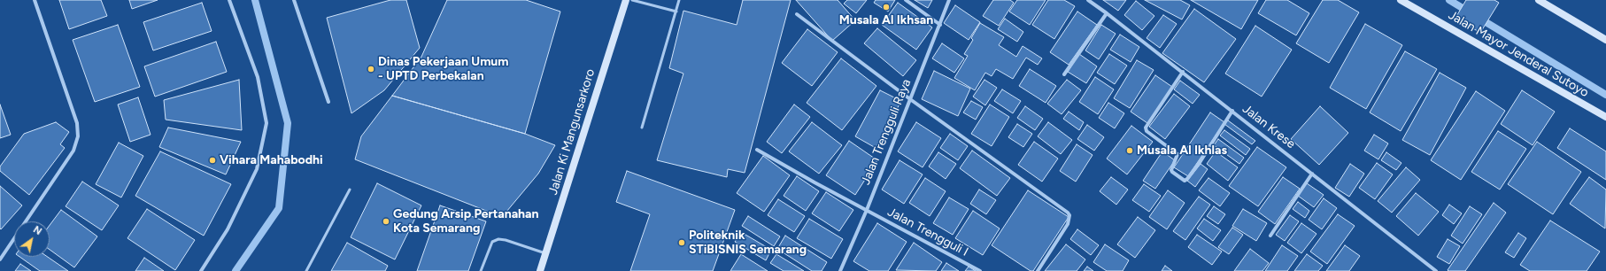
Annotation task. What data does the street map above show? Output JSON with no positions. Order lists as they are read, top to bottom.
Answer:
{
  "streets": {
    "main road": ["Jalan Mayor Jenderal Sutoyo", "Jalan Ki Mangunsarkoro"],
    "street": ["Jalan Krese", "Jalan Trengguli Raya", "Jalan Trengguli I"]
  },
  "crossings": [
    ["Jalan Trengguli Raya", "Jalan Trengguli I"]
  ],
  "places": [
    "Musala Al Ikhsan",
    "Dinas Pekerjaan Umum - UPTD Perbekalan",
    "Musala Al Ikhlas",
    "Vihara Mahabodhi",
    "Gedung Arsip Pertanahan Kota Semarang",
    "Politeknik STiBISNIS Semarang"
  ],
  "north": "top right"
}
